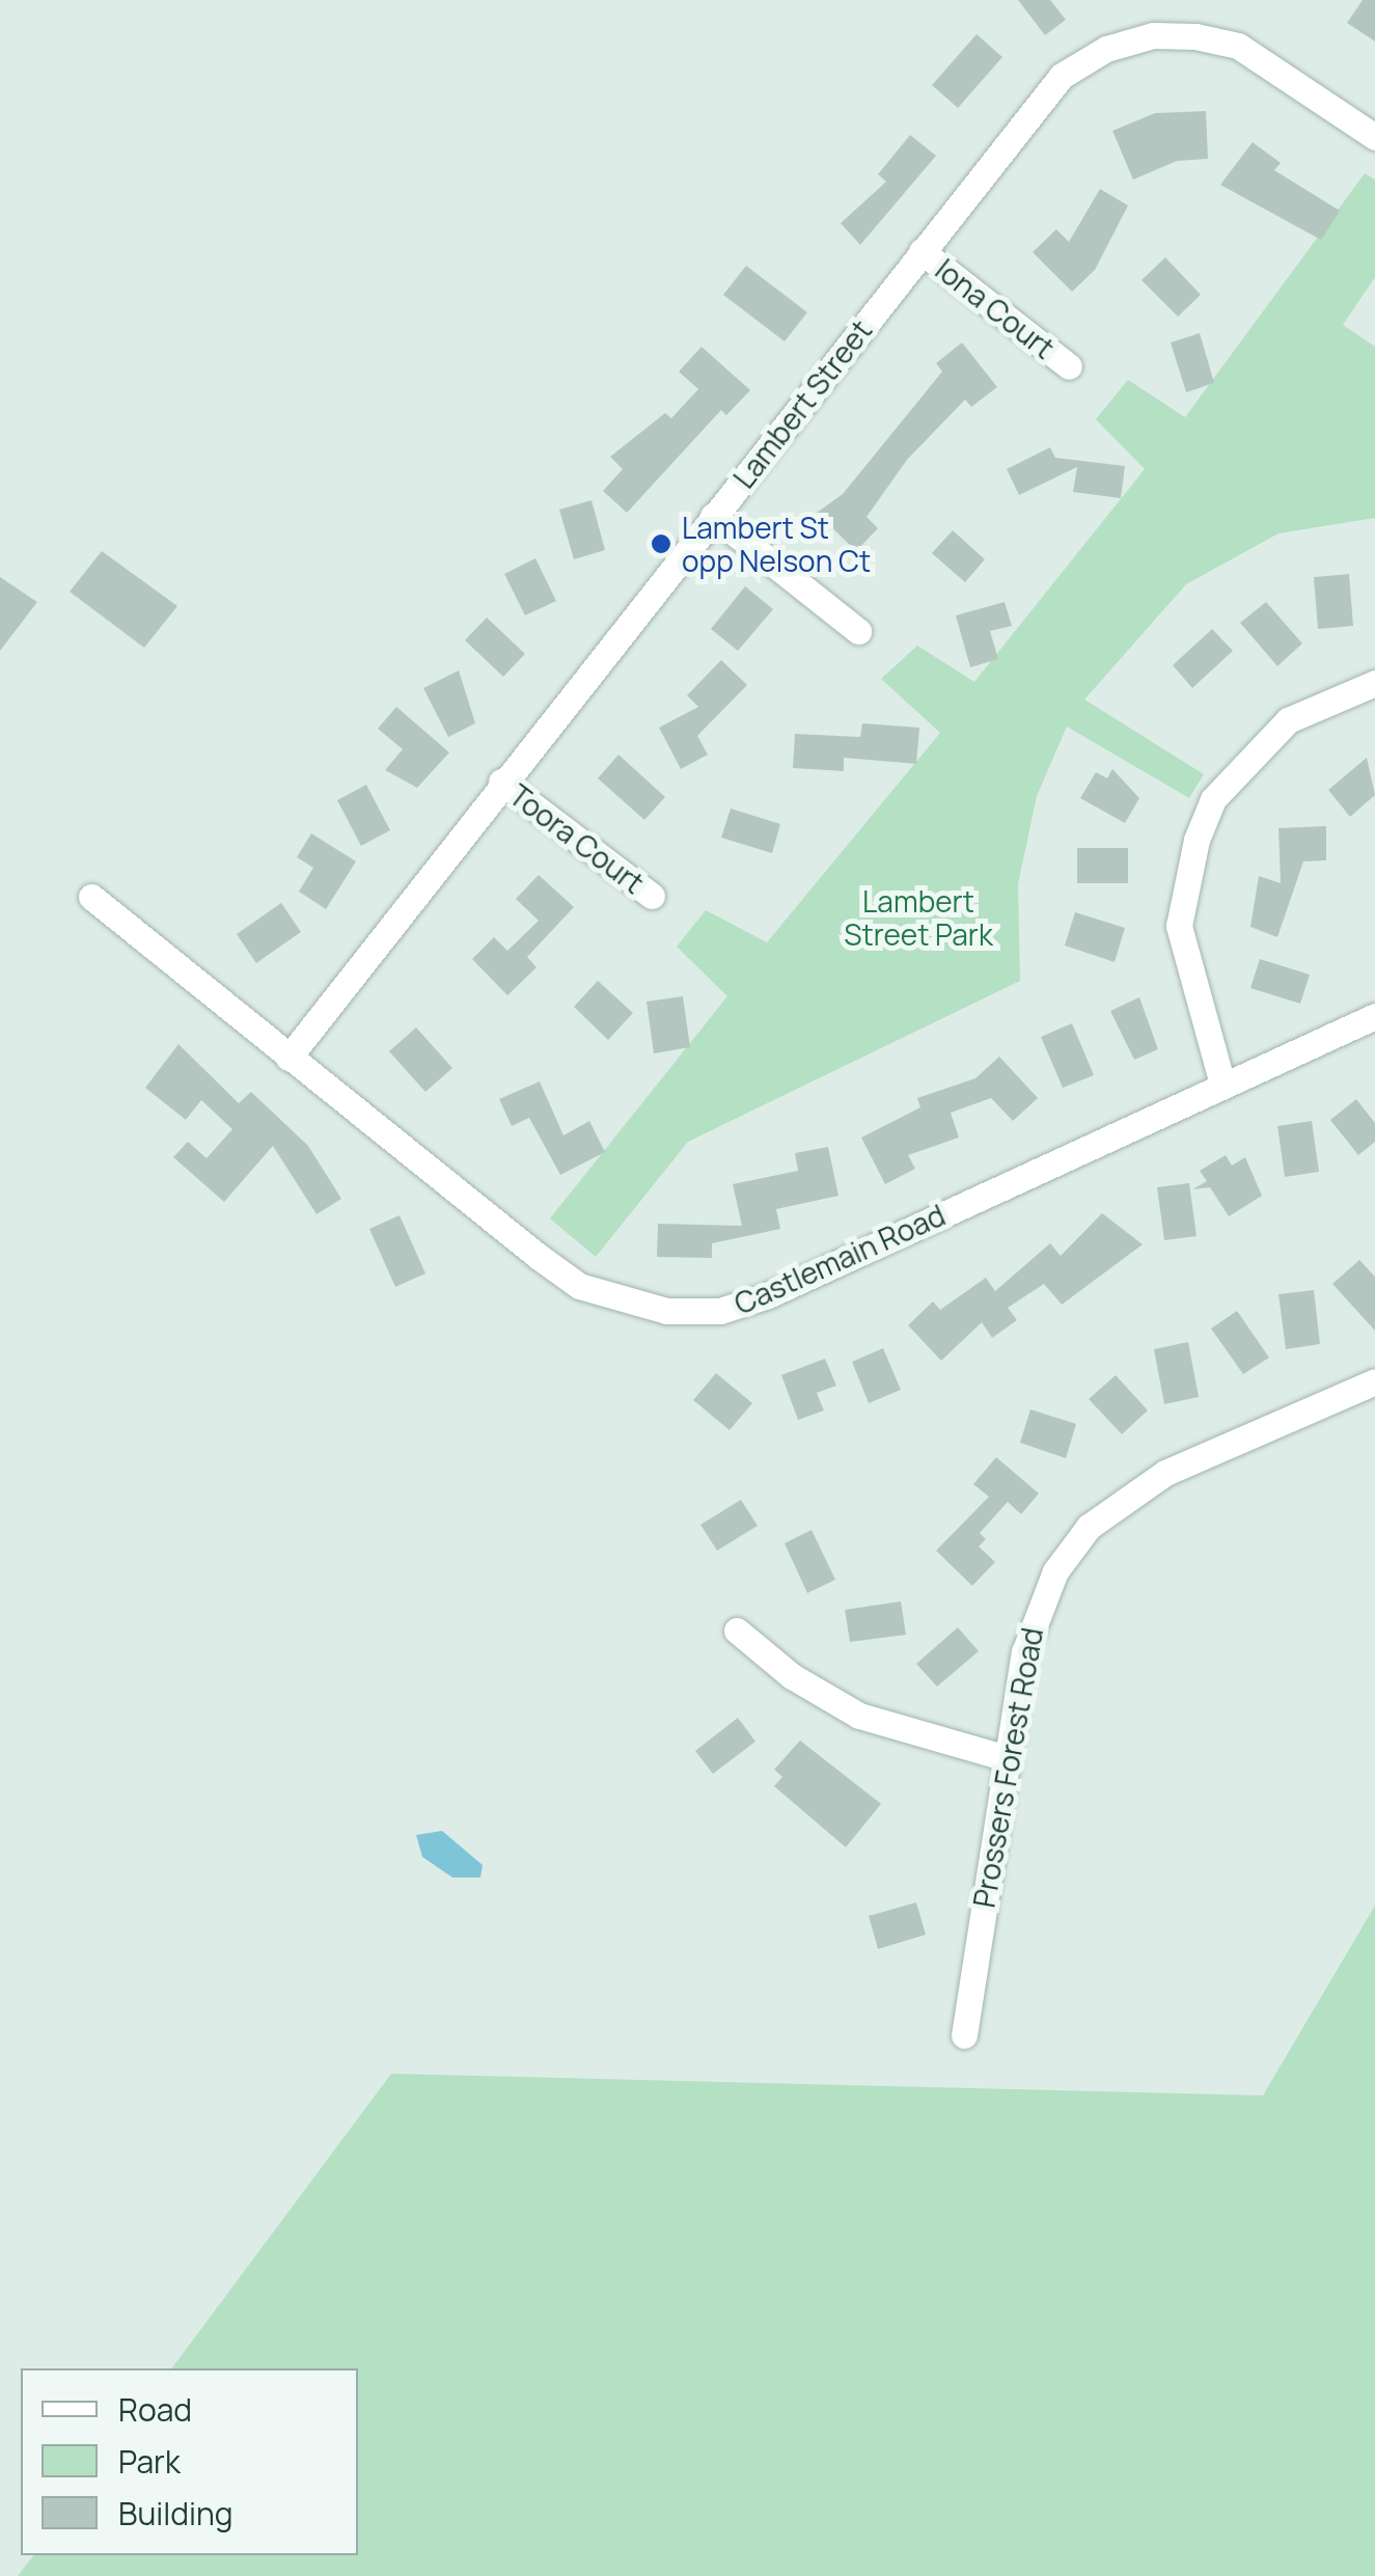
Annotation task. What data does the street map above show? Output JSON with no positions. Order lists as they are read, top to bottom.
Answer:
{
  "streets": {
    "street": [
      "Iona Court",
      "Lambert Street",
      "Toora Court",
      "Castlemain Road",
      "Prossers Forest Road"
    ]
  },
  "crossings": [
    ["Iona Court", "Lambert Street"],
    ["Lambert Street", "Toora Court"],
    ["Lambert Street", "Castlemain Road"]
  ],
  "parks": ["Lambert Street Park"],
  "places": ["Lambert St opp Nelson Ct"],
  "legend": ["Road", "Park", "Building"]
}
